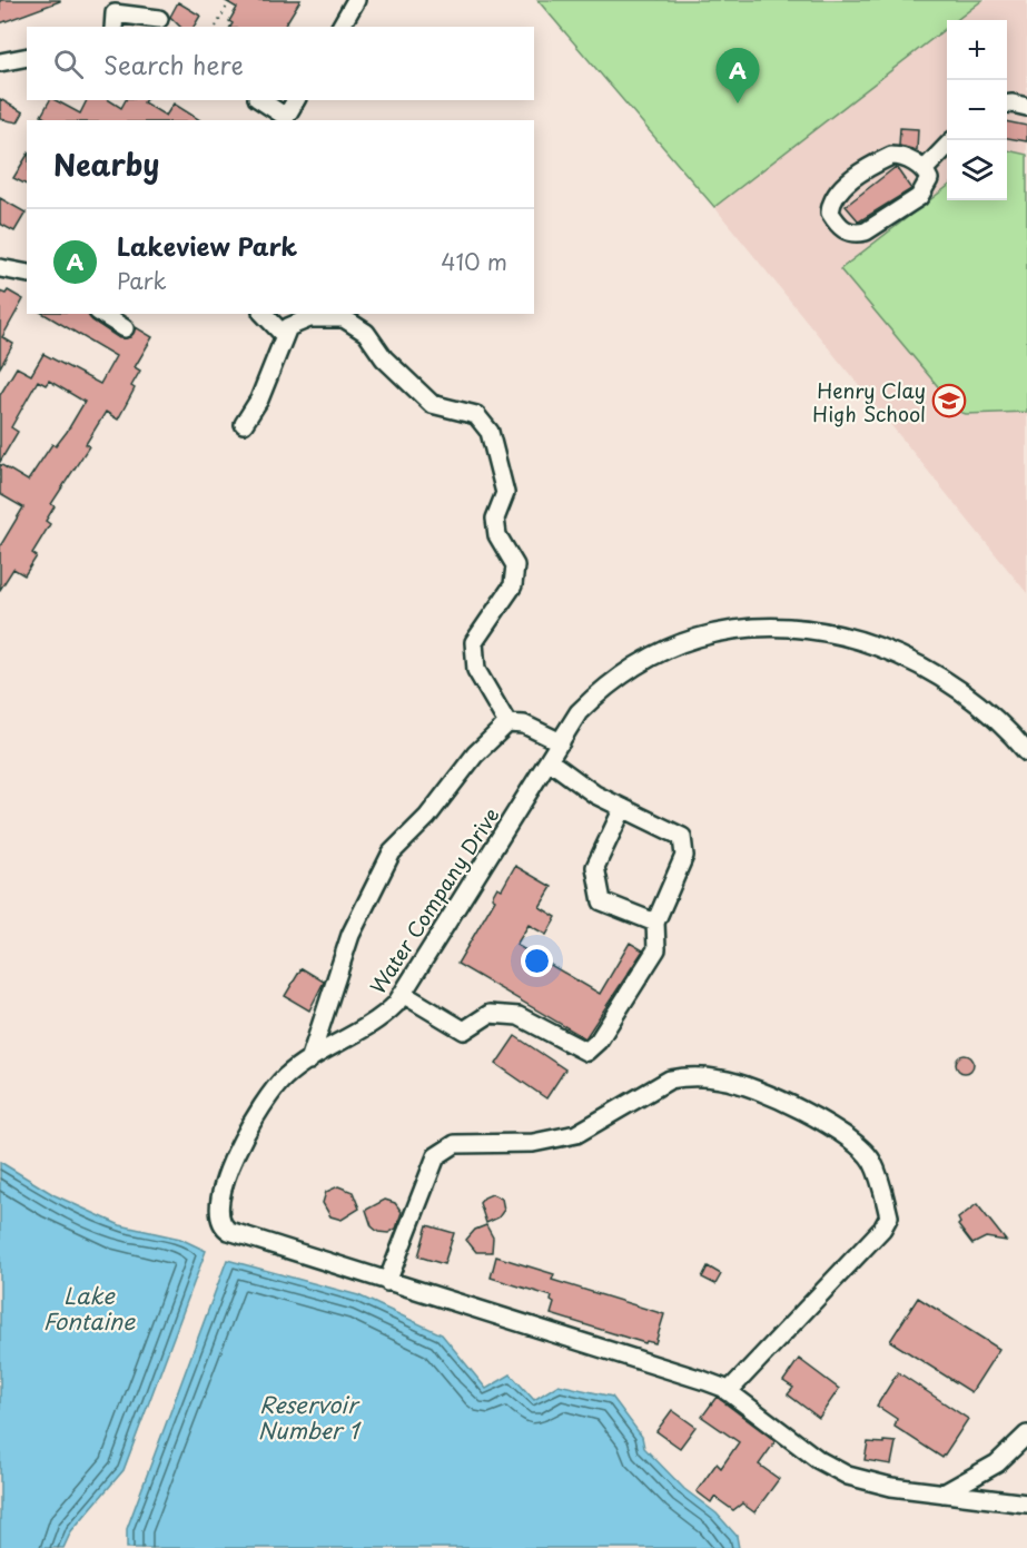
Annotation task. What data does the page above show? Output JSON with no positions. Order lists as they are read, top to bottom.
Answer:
{
  "streets": {
    "street": ["Water Company Drive"]
  },
  "water": ["Lake Fontaine", "Reservoir Number 1"],
  "places": {
    "school or university": ["Henry Clay High School"]
  },
  "page": {
    "map_buttons": ["+", "−"],
    "search": "Search here",
    "pins": "A",
    "heading": "Nearby",
    "list": [
      {
        "mark": "A",
        "name": "Lakeview Park",
        "note": "Park",
        "value": "410 m"
      }
    ]
  }
}
